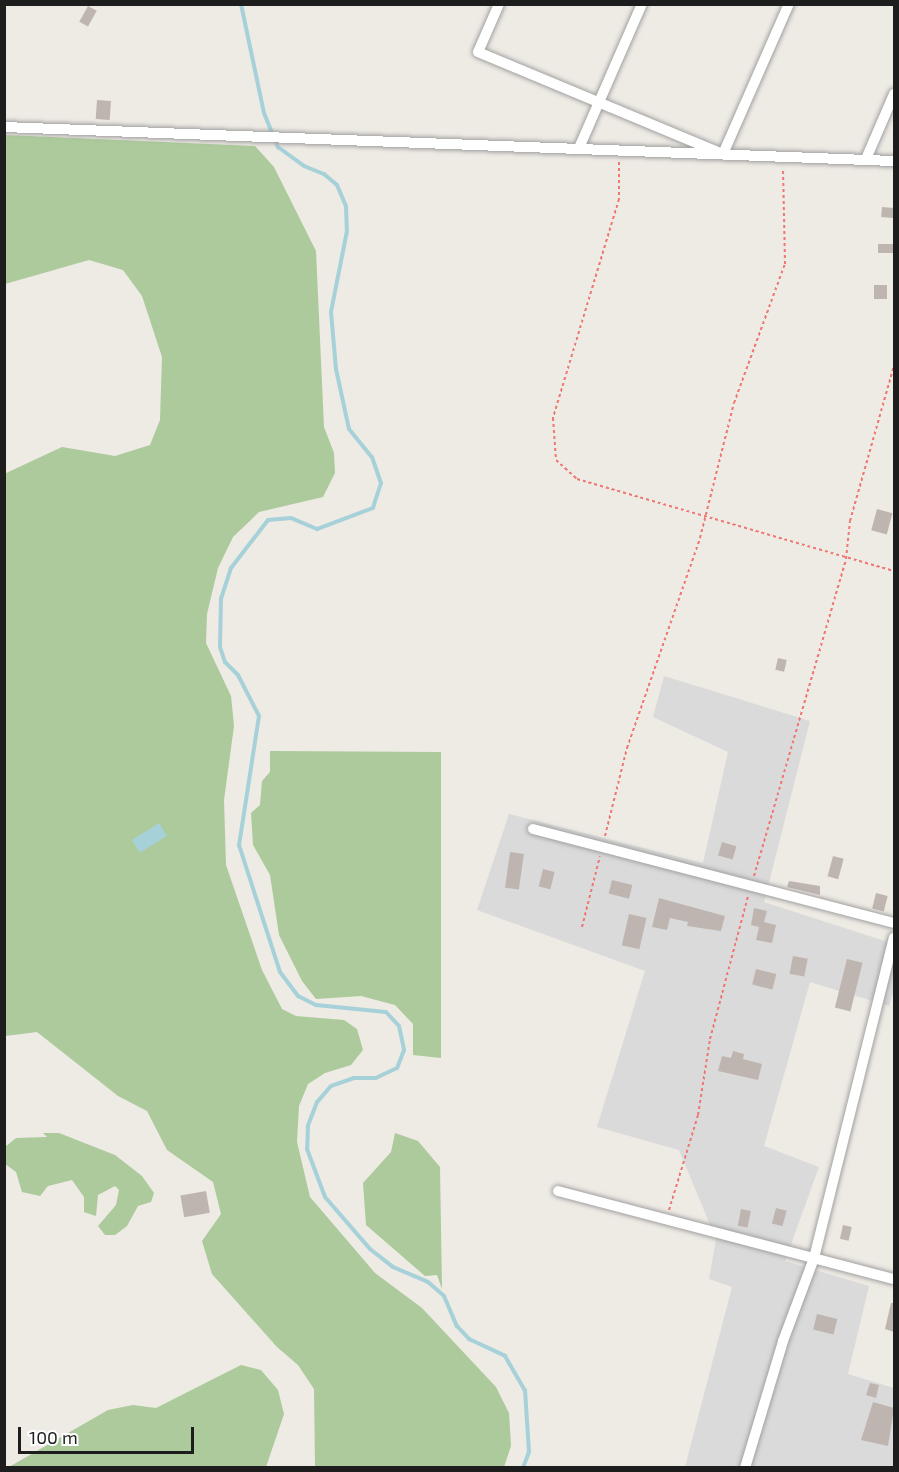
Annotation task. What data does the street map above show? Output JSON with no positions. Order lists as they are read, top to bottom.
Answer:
{
  "scale_bar": "100 m"
}
